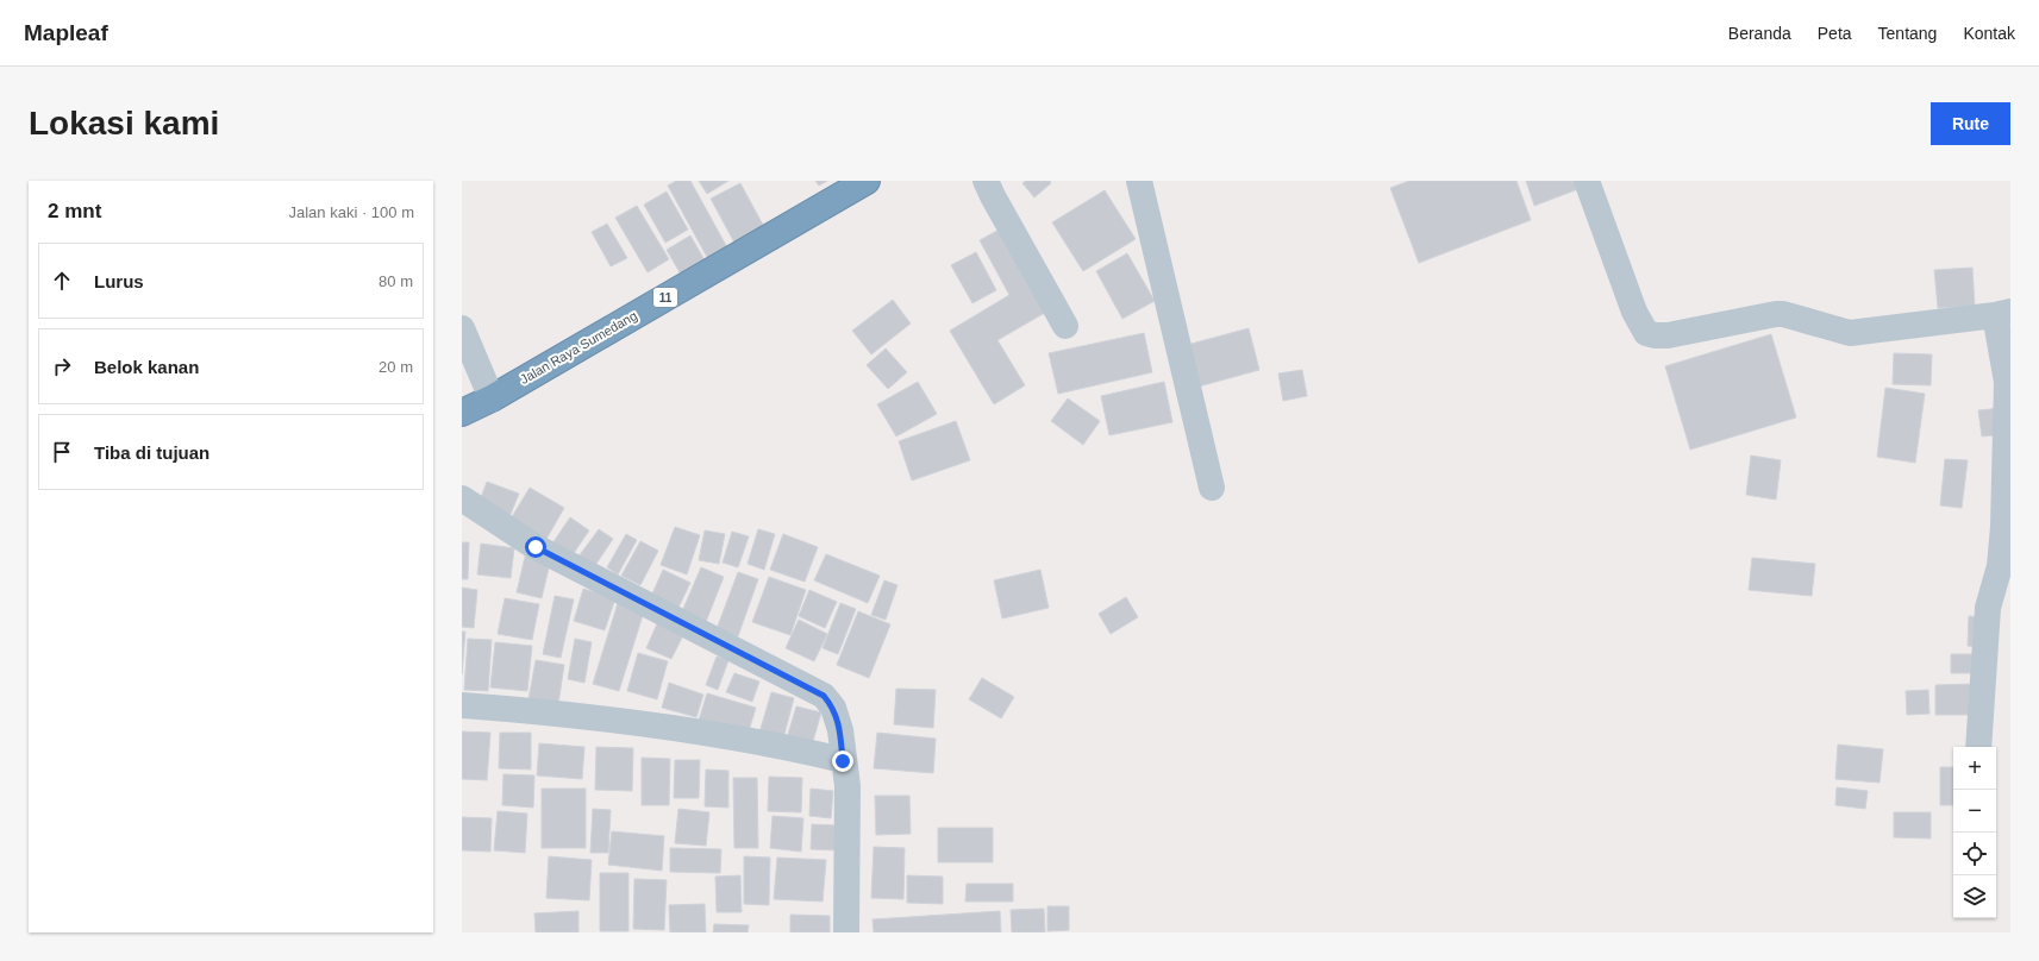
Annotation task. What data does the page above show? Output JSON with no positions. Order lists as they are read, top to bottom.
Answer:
{
  "streets": {
    "highway": ["11", "Jalan Raya Sumedang"]
  },
  "page": {
    "header": "Mapleaf",
    "nav": [
      "Beranda",
      "Peta",
      "Tentang",
      "Kontak"
    ],
    "buttons": "Rute",
    "title": "Lokasi kami",
    "heading": ["2 mnt", "Jalan kaki · 100 m"],
    "list": [
      ["Lurus", "80 m"],
      ["Belok kanan", "20 m"],
      "Tiba di tujuan"
    ],
    "map_buttons": ["+", "−"]
  }
}
